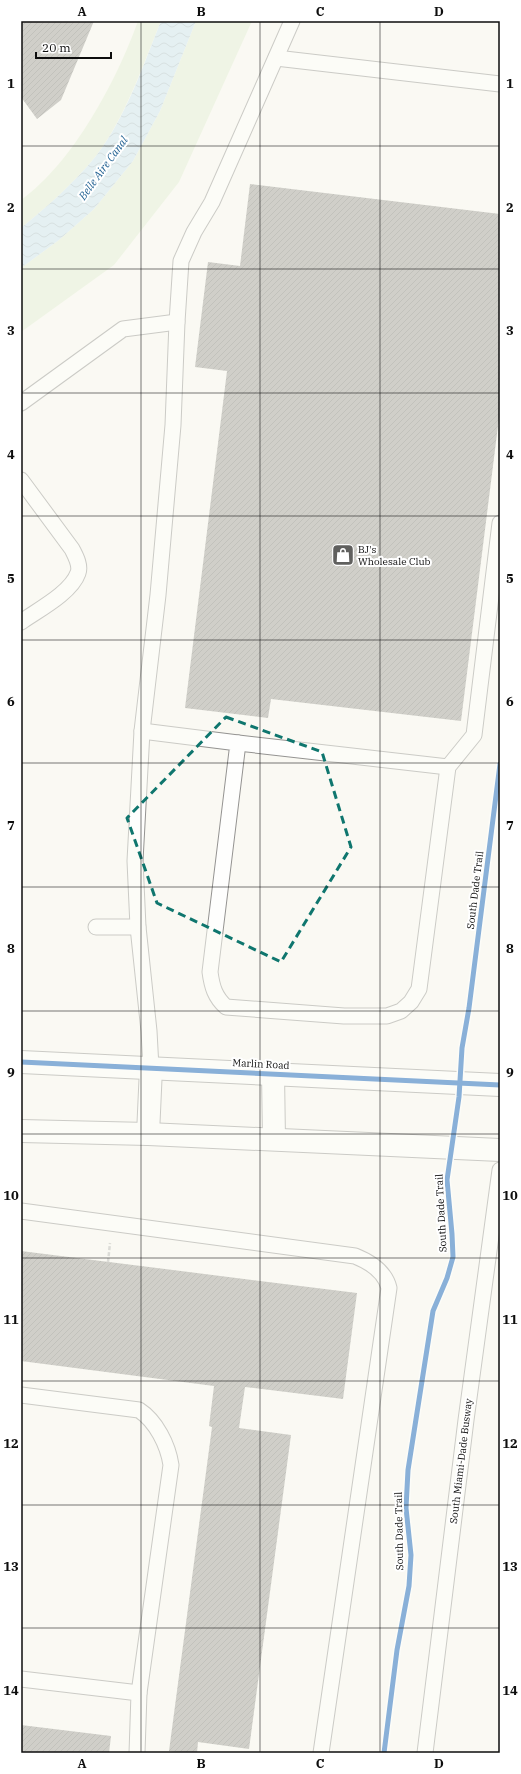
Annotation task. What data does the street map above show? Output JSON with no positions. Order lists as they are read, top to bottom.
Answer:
{
  "streets": {
    "street": ["Marlin Road"],
    "lane": ["South Miami-Dade Busway"],
    "cycle path": ["South Dade Trail"]
  },
  "water": ["Belle Aire Canal"],
  "places": {
    "shop": ["BJ's Wholesale Club"]
  },
  "scale_bar": "20 m",
  "grid": {
    "columns": [
      "A",
      "B",
      "C",
      "D"
    ],
    "rows": [
      "1",
      "2",
      "3",
      "4",
      "5",
      "6",
      "7",
      "8",
      "9",
      "10",
      "11",
      "12",
      "13",
      "14"
    ]
  }
}
